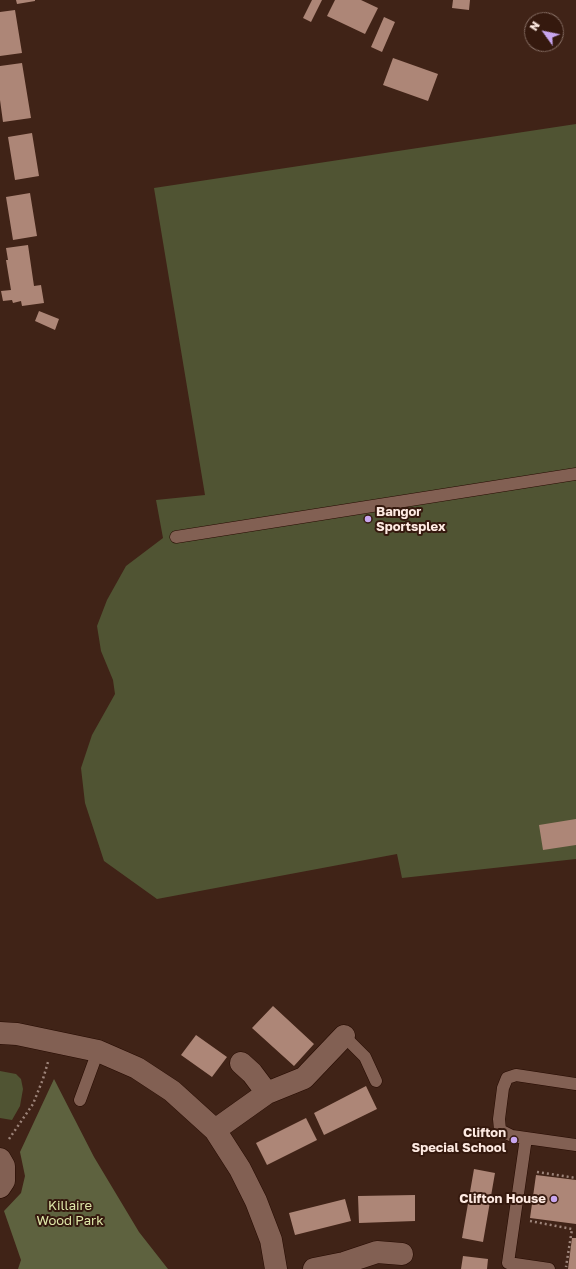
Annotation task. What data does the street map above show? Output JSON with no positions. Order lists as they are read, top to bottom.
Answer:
{
  "parks": ["Killaire Wood Park"],
  "places": ["Bangor Sportsplex", "Clifton Special School", "Clifton House"],
  "north": "top left"
}
